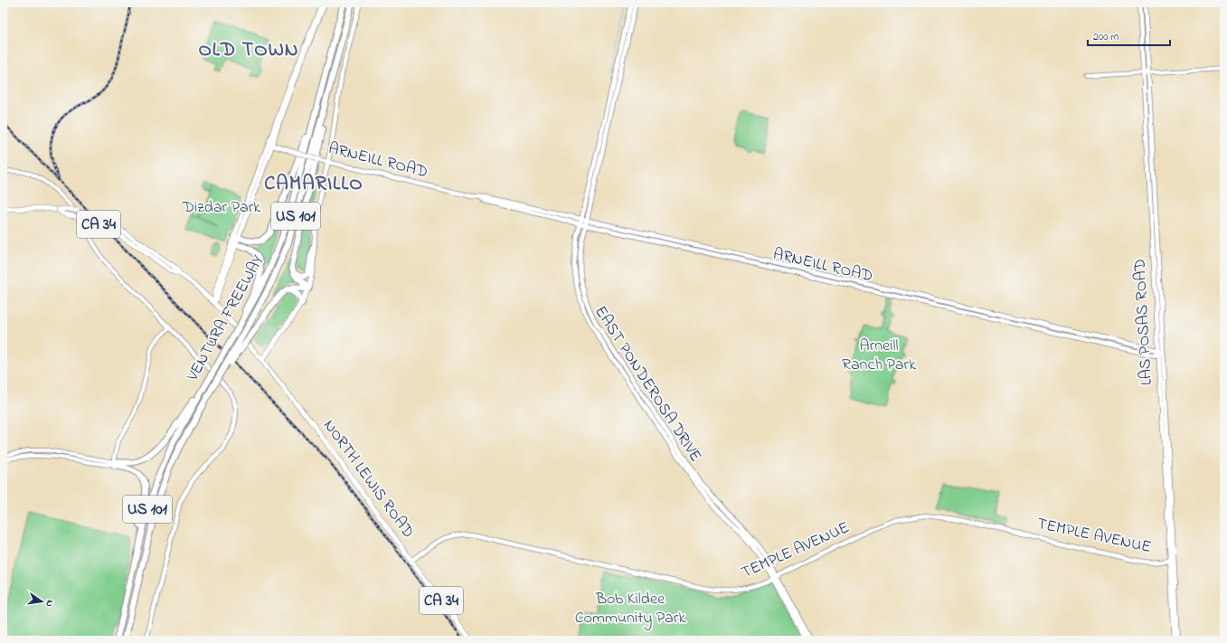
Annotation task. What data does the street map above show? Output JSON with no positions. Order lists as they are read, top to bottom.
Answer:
{
  "streets": {
    "highway": ["US 101", "VENTURA FREEWAY"],
    "main road": [
      "ARNEILL ROAD",
      "CA 34",
      "LAS POSAS ROAD",
      "EAST PONDEROSA DRIVE",
      "NORTH LEWIS ROAD",
      "TEMPLE AVENUE"
    ]
  },
  "crossings": [
    ["ARNEILL ROAD", "LAS POSAS ROAD"],
    ["ARNEILL ROAD", "EAST PONDEROSA DRIVE"],
    ["CA 34", "NORTH LEWIS ROAD"],
    ["LAS POSAS ROAD", "TEMPLE AVENUE"],
    ["EAST PONDEROSA DRIVE", "TEMPLE AVENUE"],
    ["NORTH LEWIS ROAD", "TEMPLE AVENUE"]
  ],
  "districts": ["OLD TOWN", "CAMARILLO"],
  "parks": ["Dizdar Park", "Arneill Ranch Park", "Bob Kildee Community Park"],
  "scale_bar": "200 m",
  "north": "right"
}
